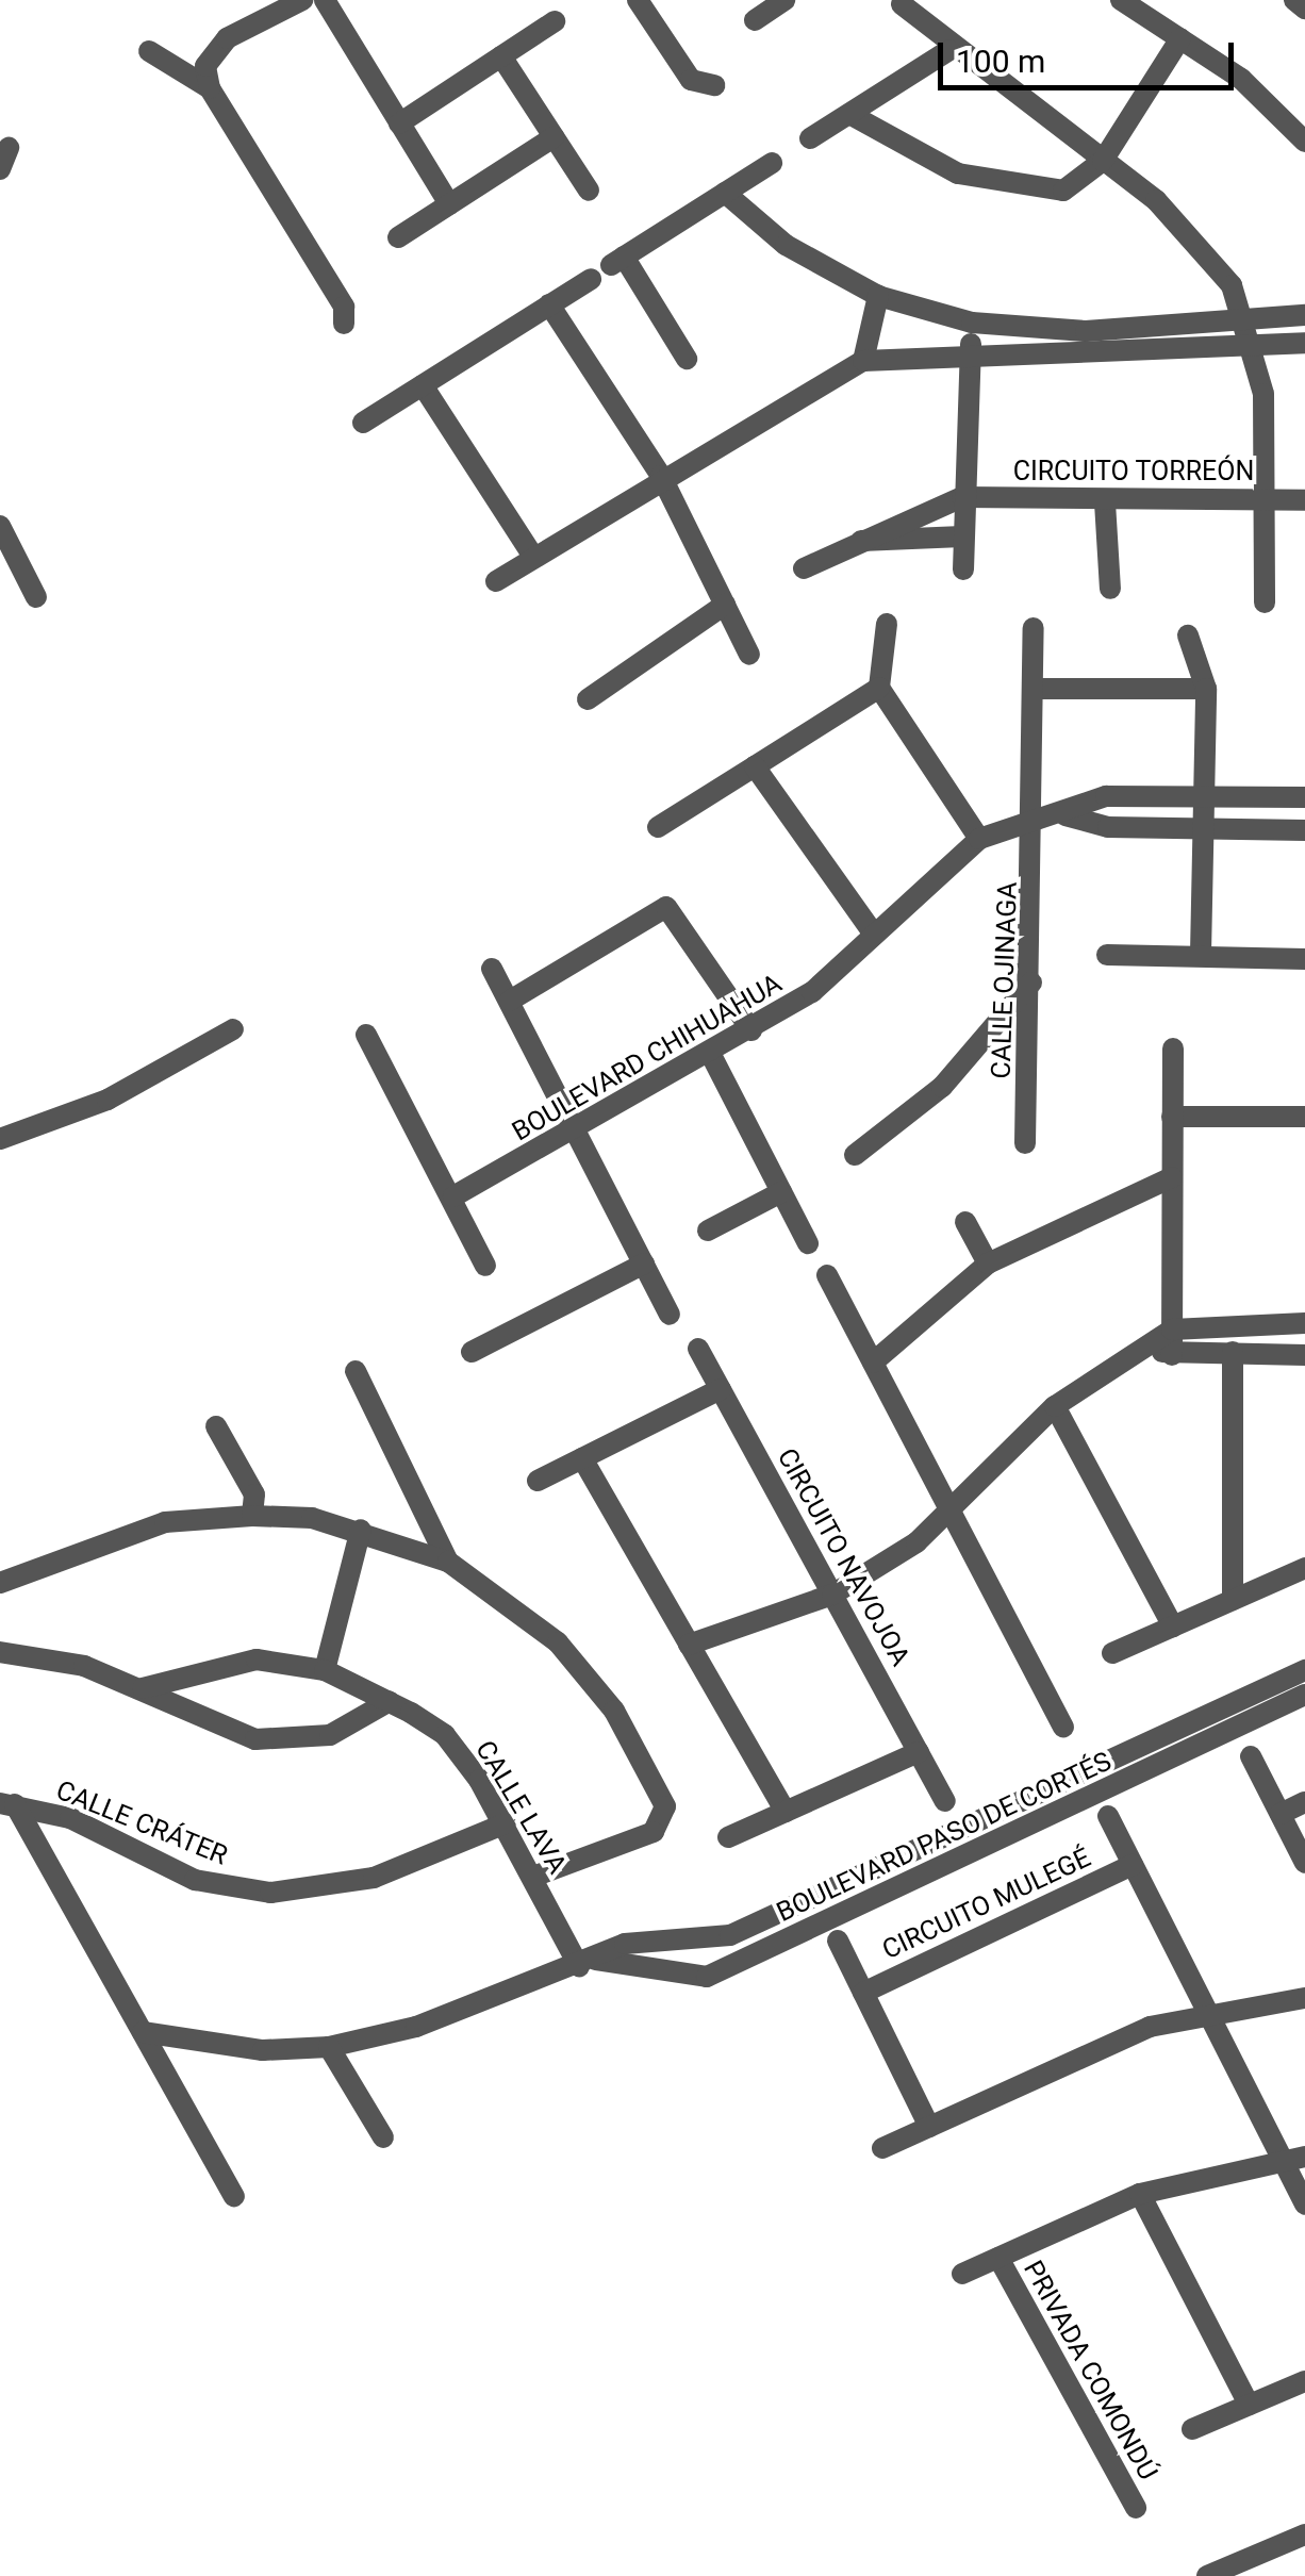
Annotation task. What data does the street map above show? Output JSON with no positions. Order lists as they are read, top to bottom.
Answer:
{
  "streets": {
    "street": [
      "CIRCUITO TORREÓN",
      "CALLE OJINAGA",
      "BOULEVARD CHIHUAHUA",
      "CIRCUITO NAVOJOA",
      "CALLE LAVA",
      "CALLE CRÁTER",
      "BOULEVARD PASO DE CORTÉS",
      "CIRCUITO MULEGÉ",
      "PRIVADA COMONDÚ"
    ]
  },
  "crossings": [
    ["CALLE OJINAGA", "BOULEVARD CHIHUAHUA"],
    ["CALLE LAVA", "CALLE CRÁTER"],
    ["CALLE LAVA", "BOULEVARD PASO DE CORTÉS"]
  ],
  "scale_bar": "100 m"
}
